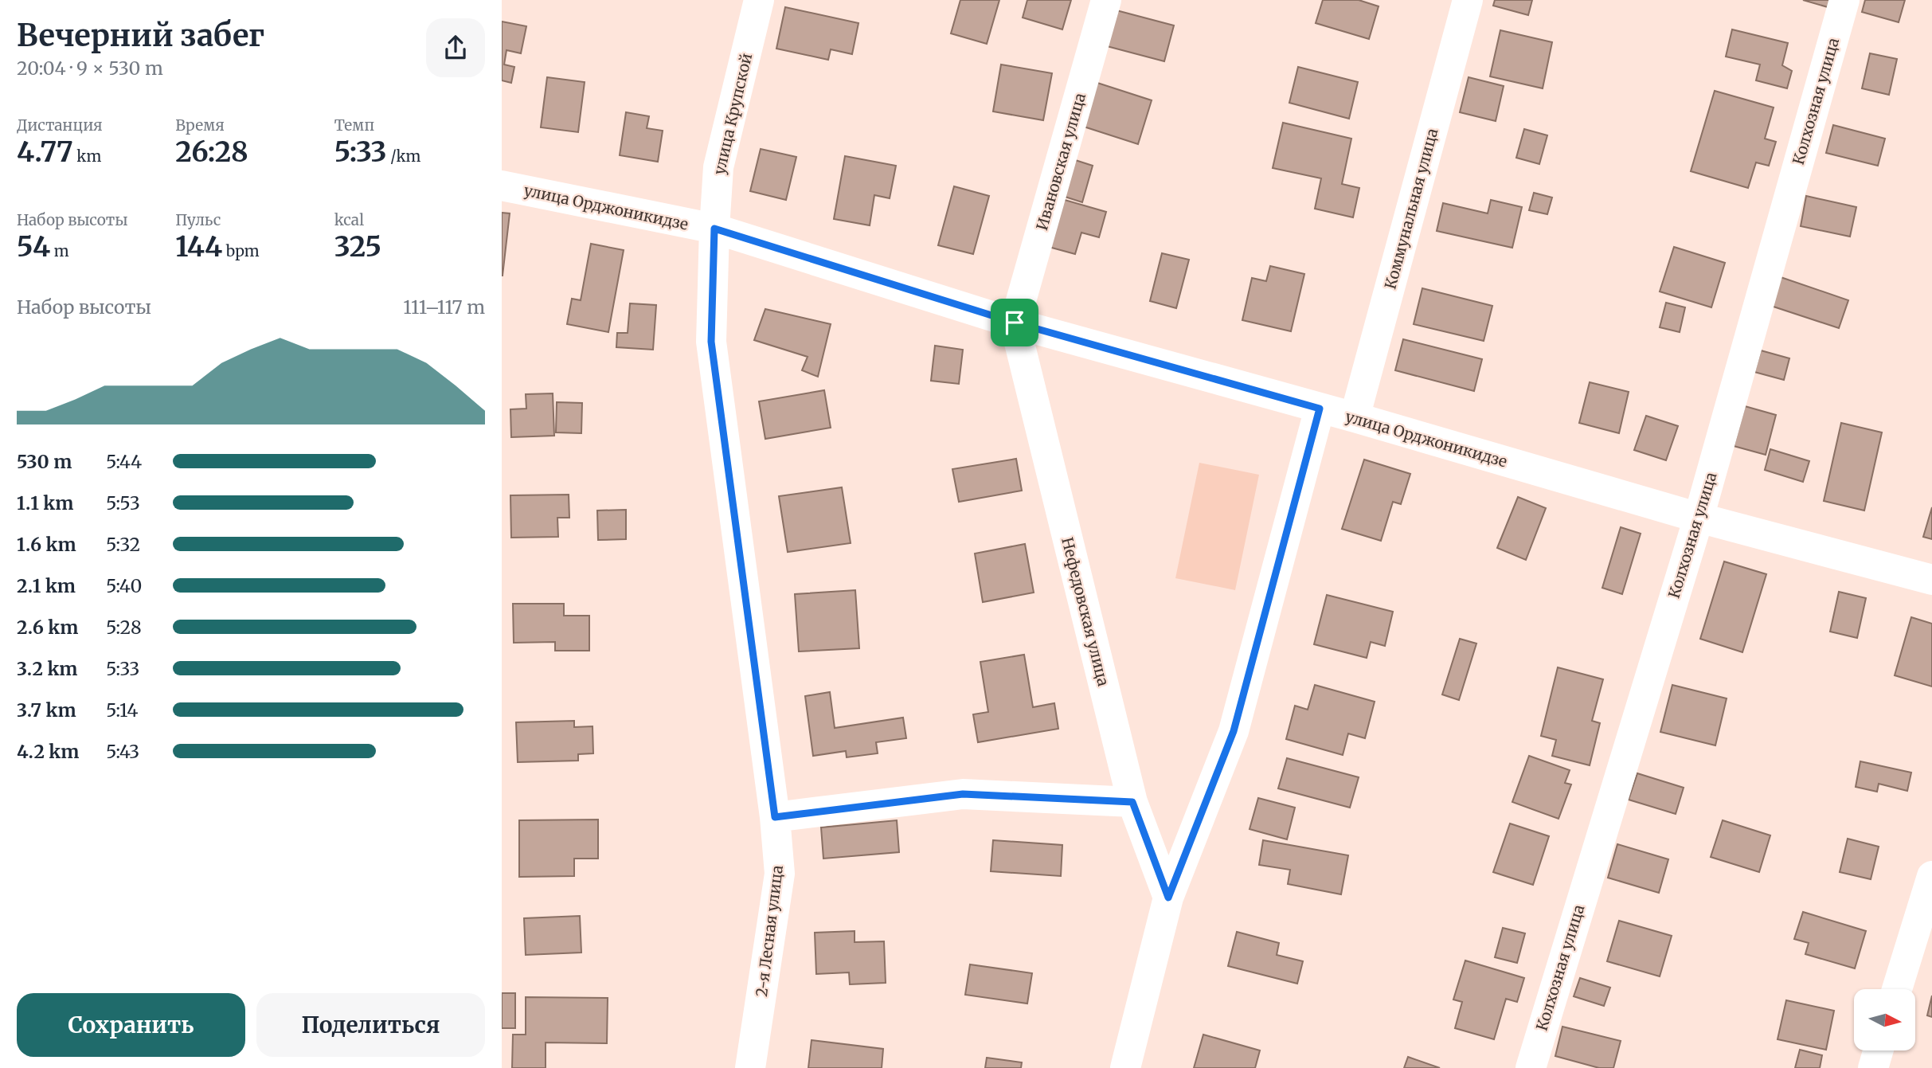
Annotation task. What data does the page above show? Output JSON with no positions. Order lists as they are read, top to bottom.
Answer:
{
  "streets": {
    "street": [
      "Колхозная улица",
      "улица Крупской",
      "Ивановская улица",
      "улица Орджоникидзе",
      "Коммунальная улица",
      "Нефедовская улица",
      "2-я Лесная улица"
    ]
  },
  "crossings": [
    ["Колхозная улица", "улица Орджоникидзе"],
    ["улица Крупской", "улица Орджоникидзе"],
    ["улица Крупской", "2-я Лесная улица"],
    ["Ивановская улица", "улица Орджоникидзе"],
    ["Ивановская улица", "Нефедовская улица"],
    ["улица Орджоникидзе", "Коммунальная улица"],
    ["улица Орджоникидзе", "Нефедовская улица"],
    ["улица Орджоникидзе", "2-я Лесная улица"]
  ],
  "north": "right",
  "page": {
    "heading": ["Вечерний забег", "20:04 · 9 × 530 m"],
    "stats": [
      ["Дистанция", "4.77 km"],
      ["Время", "26:28"],
      ["Темп", "5:33 /km"],
      ["Набор высоты", "54 m"],
      ["Пульс", "144 bpm"],
      ["kcal", "325"]
    ],
    "chart": ["Набор высоты", "111–117 m"],
    "list": [
      {
        "name": "530 m",
        "note": "5:44"
      },
      {
        "name": "1.1 km",
        "note": "5:53"
      },
      {
        "name": "1.6 km",
        "note": "5:32"
      },
      {
        "name": "2.1 km",
        "note": "5:40"
      },
      {
        "name": "2.6 km",
        "note": "5:28"
      },
      {
        "name": "3.2 km",
        "note": "5:33"
      },
      {
        "name": "3.7 km",
        "note": "5:14"
      },
      {
        "name": "4.2 km",
        "note": "5:43"
      }
    ],
    "buttons": ["Сохранить", "Поделиться"]
  }
}
